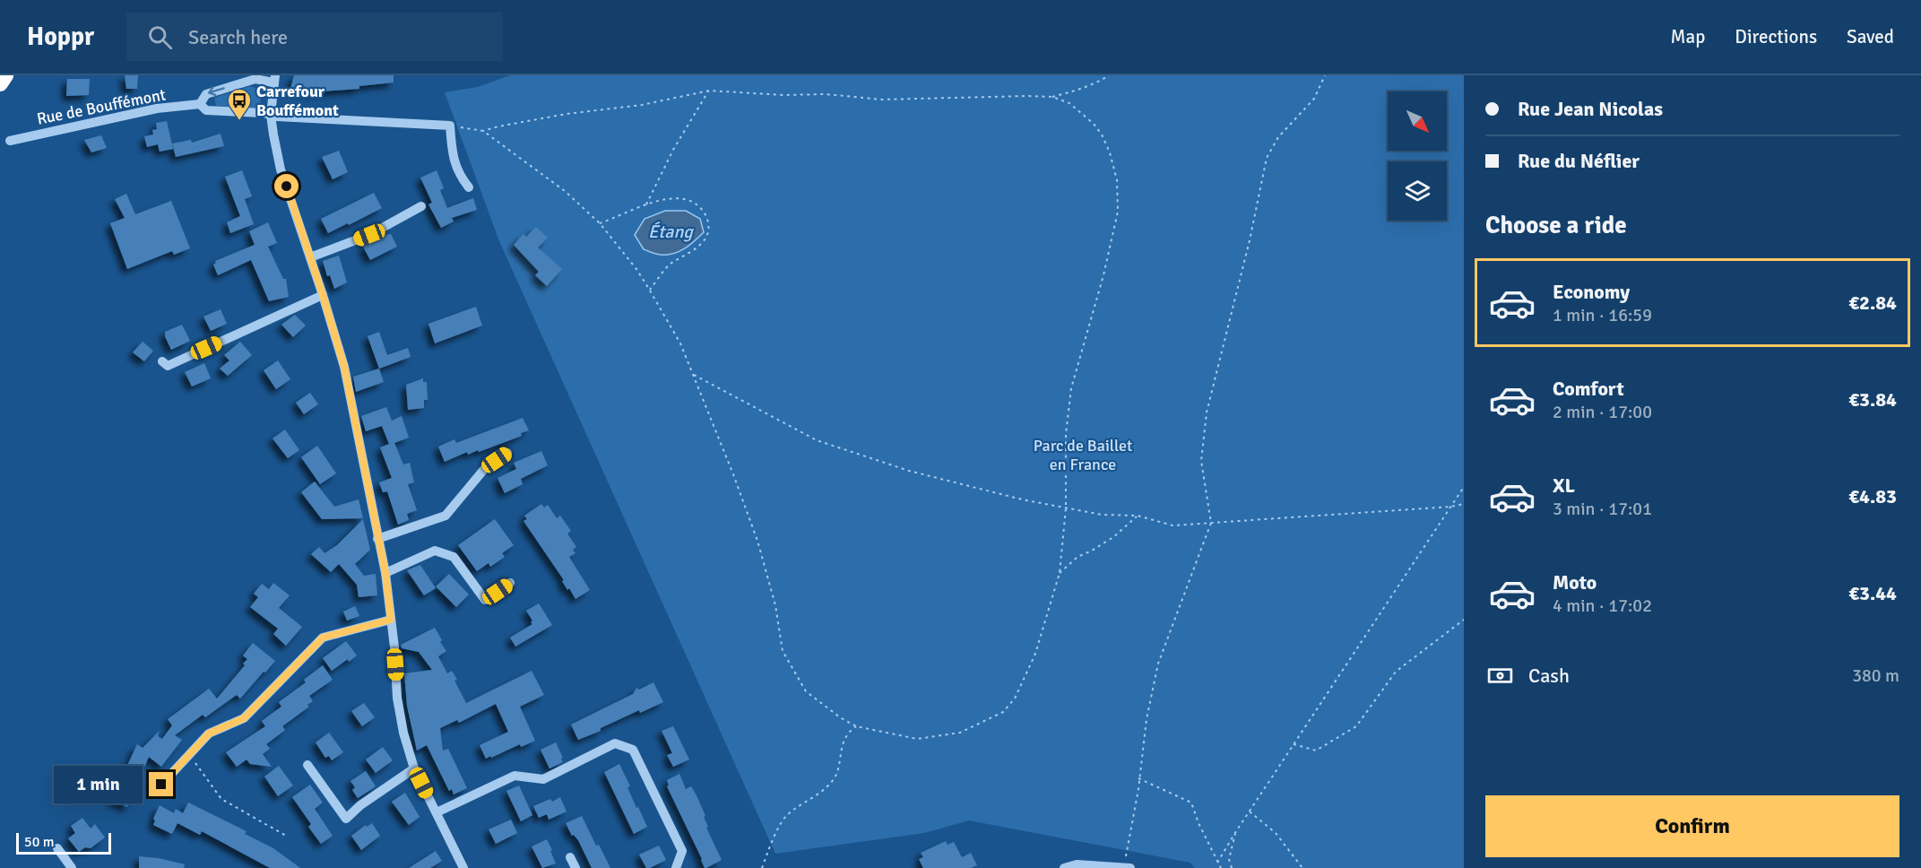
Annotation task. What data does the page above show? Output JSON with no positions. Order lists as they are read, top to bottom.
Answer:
{
  "streets": {
    "street": ["Rue de Bouffémont"]
  },
  "water": ["Étang"],
  "parks": ["Parc de Baillet en France"],
  "places": {
    "bus stop": ["Carrefour Bouffémont"]
  },
  "scale_bar": "50 m",
  "north": "bottom right",
  "page": {
    "header": "Hoppr",
    "search": "Search here",
    "nav": ["Map", "Directions", "Saved"],
    "banner": ["Rue Jean Nicolas", "Rue du Néflier"],
    "heading": "Choose a ride",
    "list": [
      {
        "name": "Economy",
        "note": "1 min · 16:59",
        "value": "€2.84"
      },
      {
        "name": "Comfort",
        "note": "2 min · 17:00",
        "value": "€3.84"
      },
      {
        "name": "XL",
        "note": "3 min · 17:01",
        "value": "€4.83"
      },
      {
        "name": "Moto",
        "note": "4 min · 17:02",
        "value": "€3.44"
      }
    ],
    "pay": ["Cash", "380 m"],
    "bubble": "1 min",
    "buttons": "Confirm",
    "scale": "50 m"
  }
}
